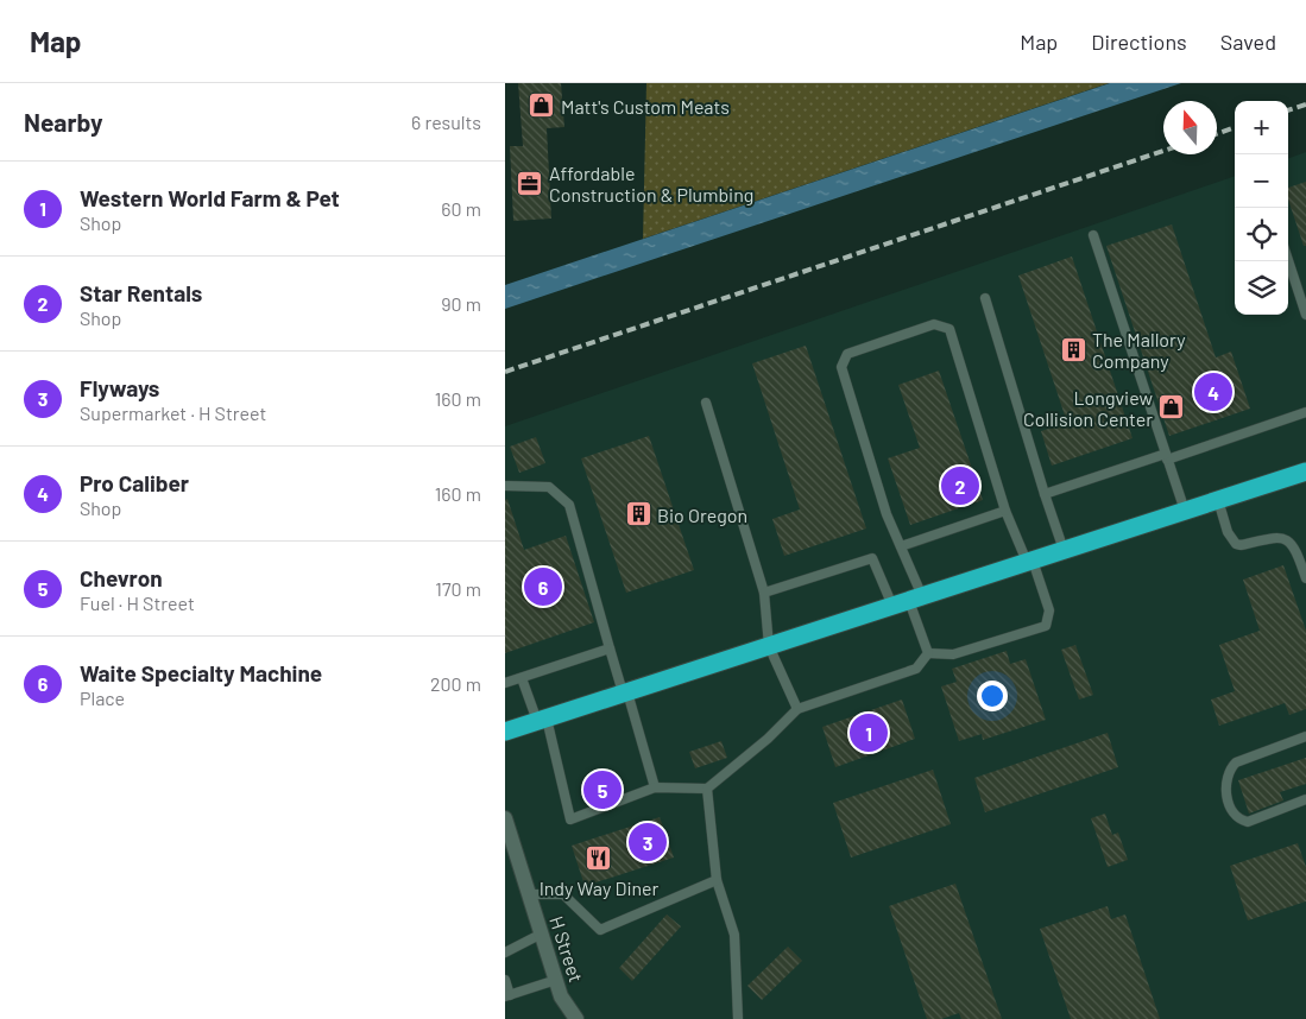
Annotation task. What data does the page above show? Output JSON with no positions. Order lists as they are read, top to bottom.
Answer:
{
  "streets": {
    "street": ["H Street"]
  },
  "places": {
    "shop": ["Matt's Custom Meats", "Longview Collision Center"],
    "office": ["Affordable Construction & Plumbing"],
    "building": ["The Mallory Company", "Bio Oregon"],
    "restaurant": ["Indy Way Diner"]
  },
  "north": "top",
  "page": {
    "header": "Map",
    "nav": ["Map", "Directions", "Saved"],
    "heading": ["Nearby", "6 results"],
    "map_buttons": ["+", "−"],
    "list": [
      {
        "mark": "1",
        "name": "Western World Farm & Pet",
        "note": "Shop",
        "value": "60 m"
      },
      {
        "mark": "2",
        "name": "Star Rentals",
        "note": "Shop",
        "value": "90 m"
      },
      {
        "mark": "3",
        "name": "Flyways",
        "note": "Supermarket · H Street",
        "value": "160 m"
      },
      {
        "mark": "4",
        "name": "Pro Caliber",
        "note": "Shop",
        "value": "160 m"
      },
      {
        "mark": "5",
        "name": "Chevron",
        "note": "Fuel · H Street",
        "value": "170 m"
      },
      {
        "mark": "6",
        "name": "Waite Specialty Machine",
        "note": "Place",
        "value": "200 m"
      }
    ],
    "pins": [
      "4",
      "2",
      "6",
      "1",
      "5",
      "3"
    ]
  }
}
